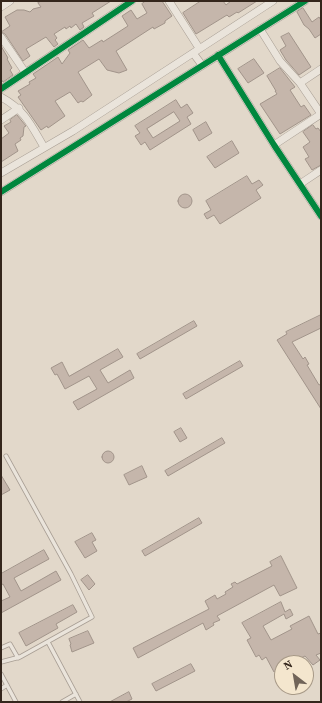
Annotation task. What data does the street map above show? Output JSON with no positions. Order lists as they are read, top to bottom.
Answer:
{
  "north": "top left"
}
